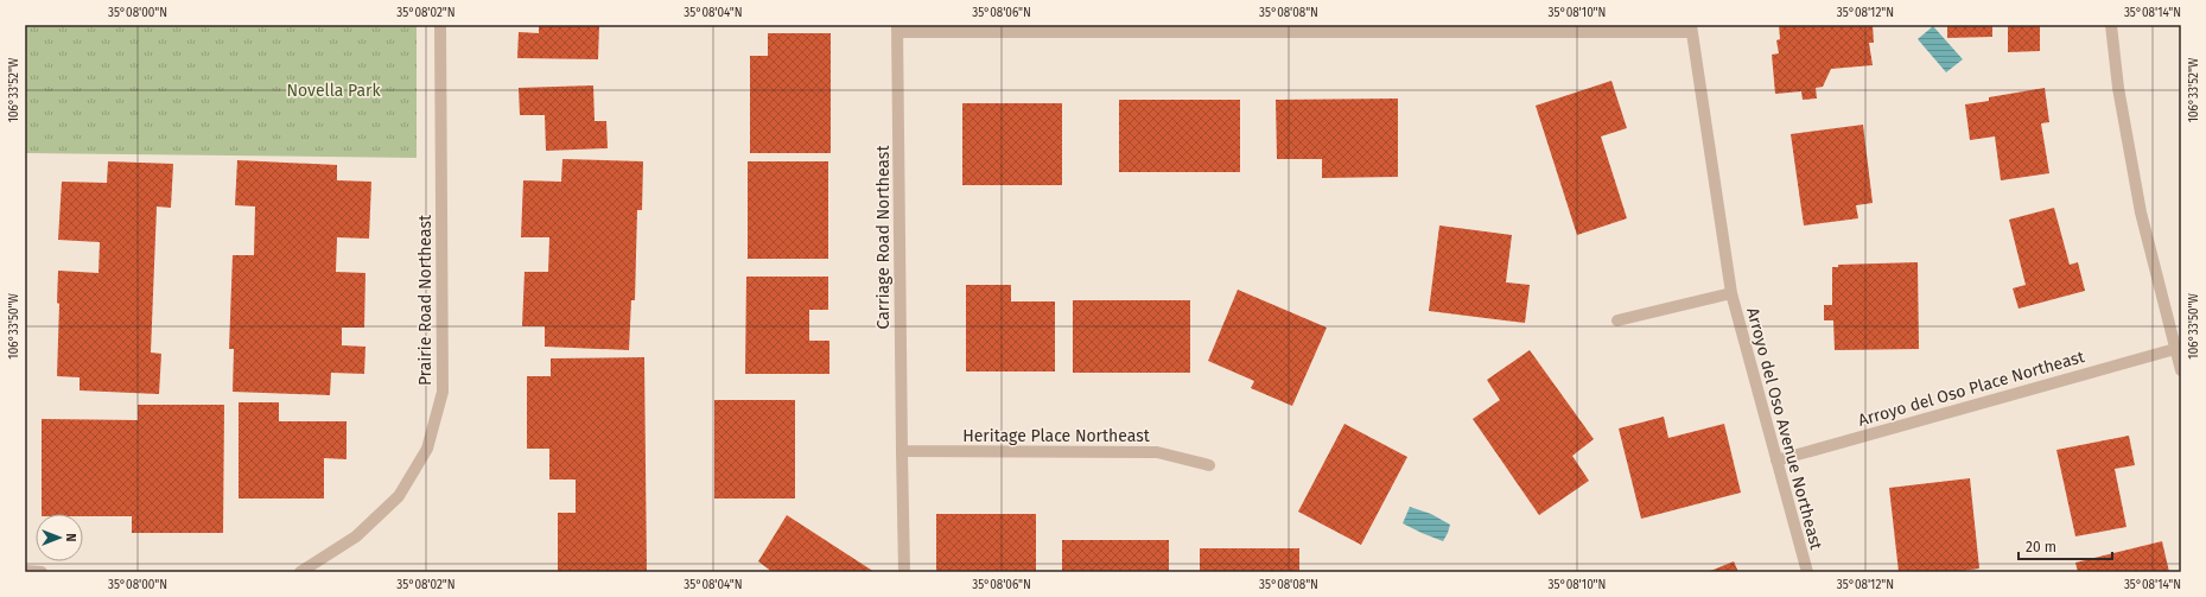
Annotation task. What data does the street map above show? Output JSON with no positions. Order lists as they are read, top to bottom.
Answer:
{
  "streets": {
    "street": [
      "Carriage Road Northeast",
      "Prairie Road Northeast",
      "Arroyo del Oso Place Northeast",
      "Arroyo del Oso Avenue Northeast",
      "Heritage Place Northeast"
    ]
  },
  "crossings": [
    ["Carriage Road Northeast", "Heritage Place Northeast"],
    ["Arroyo del Oso Place Northeast", "Arroyo del Oso Avenue Northeast"]
  ],
  "parks": ["Novella Park"],
  "scale_bar": "20 m",
  "north": "right",
  "coordinates": [
    "35°08'00\"N",
    "35°08'02\"N",
    "35°08'04\"N",
    "35°08'06\"N",
    "35°08'08\"N",
    "35°08'10\"N",
    "35°08'12\"N",
    "35°08'14\"N",
    "106°33'52\"W",
    "106°33'50\"W"
  ]
}
